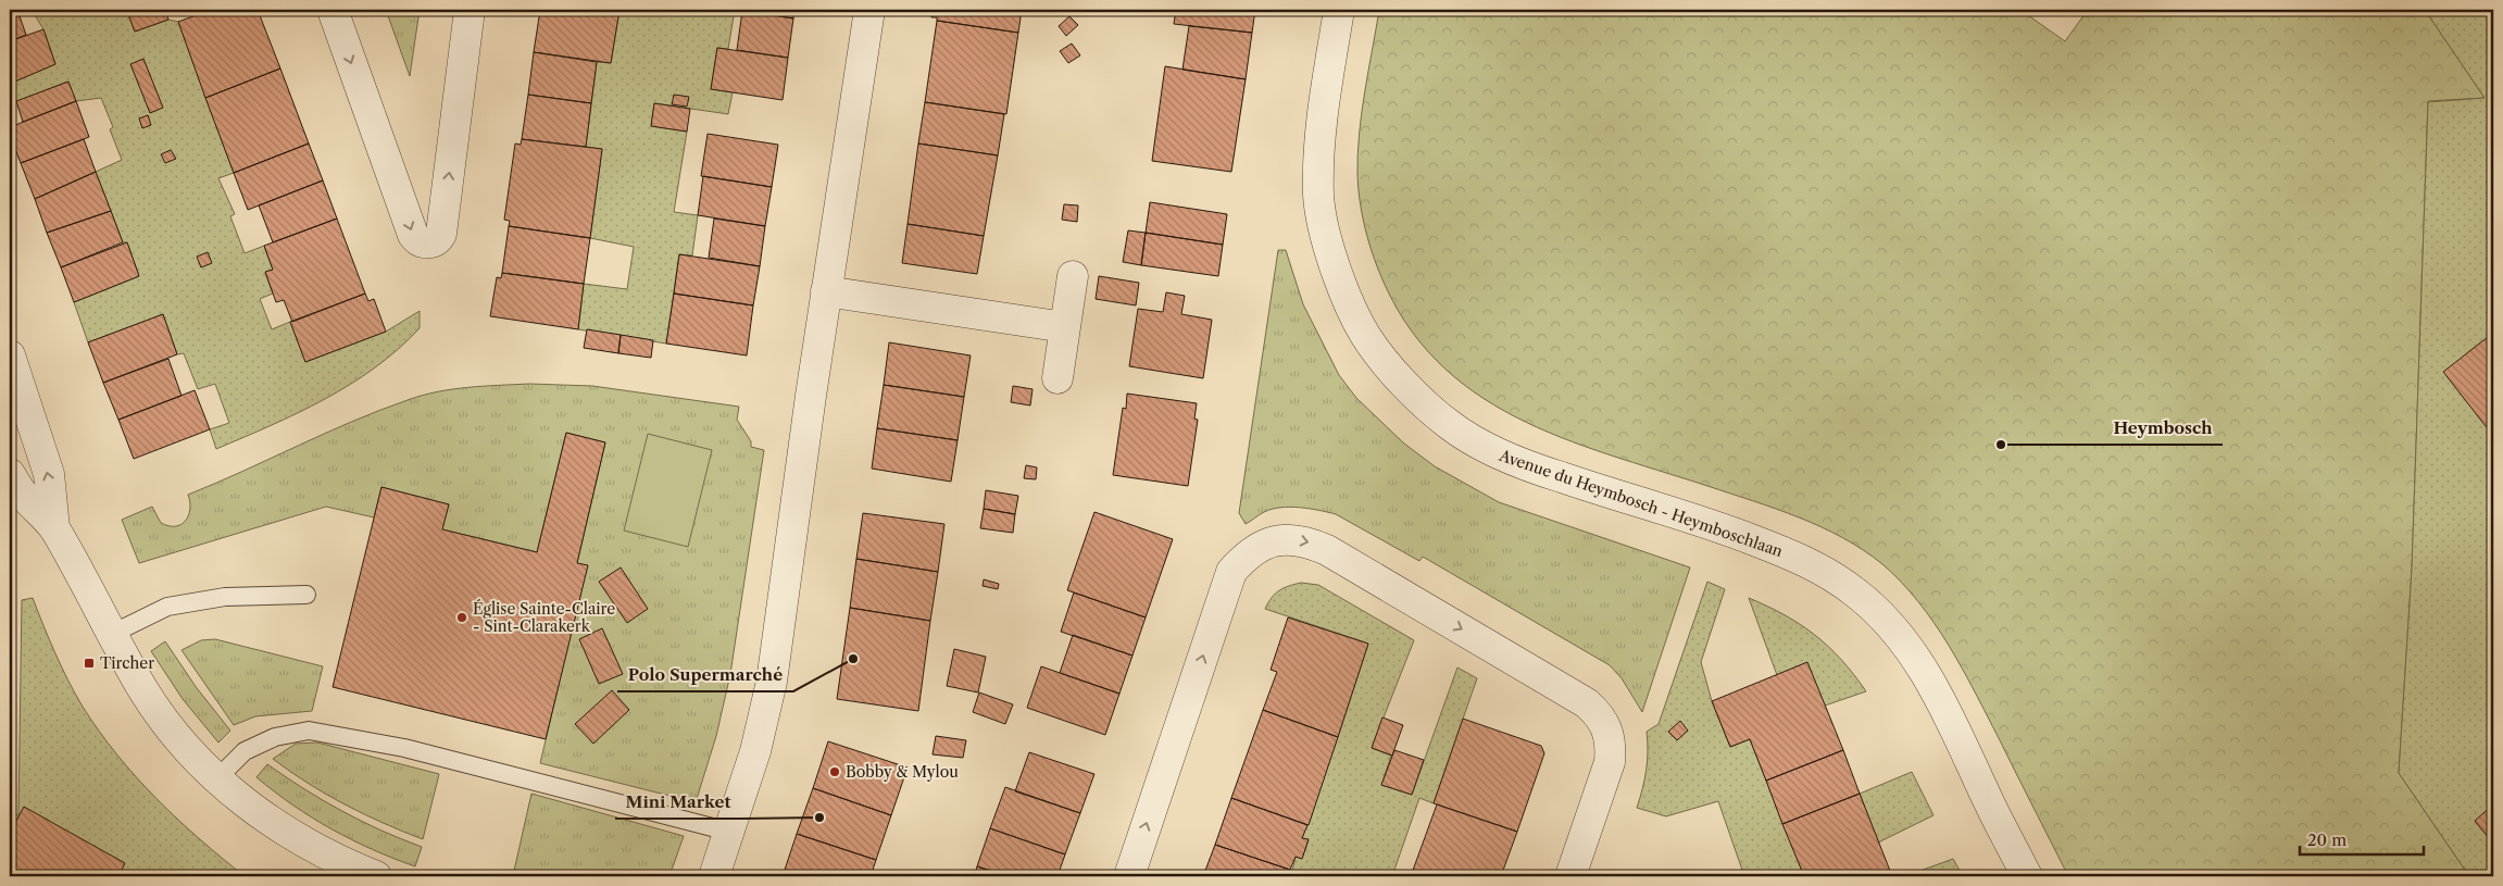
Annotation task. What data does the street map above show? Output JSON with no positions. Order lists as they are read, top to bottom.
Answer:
{
  "streets": {
    "street": ["Avenue du Heymbosch - Heymboschlaan"]
  },
  "places": {
    "other": [
      "Heymbosch",
      "Église Sainte-Claire - Sint-Clarakerk",
      "Polo Supermarché",
      "Bobby & Mylou",
      "Mini Market"
    ],
    "transit": ["Tircher"]
  },
  "scale_bar": "20 m"
}
